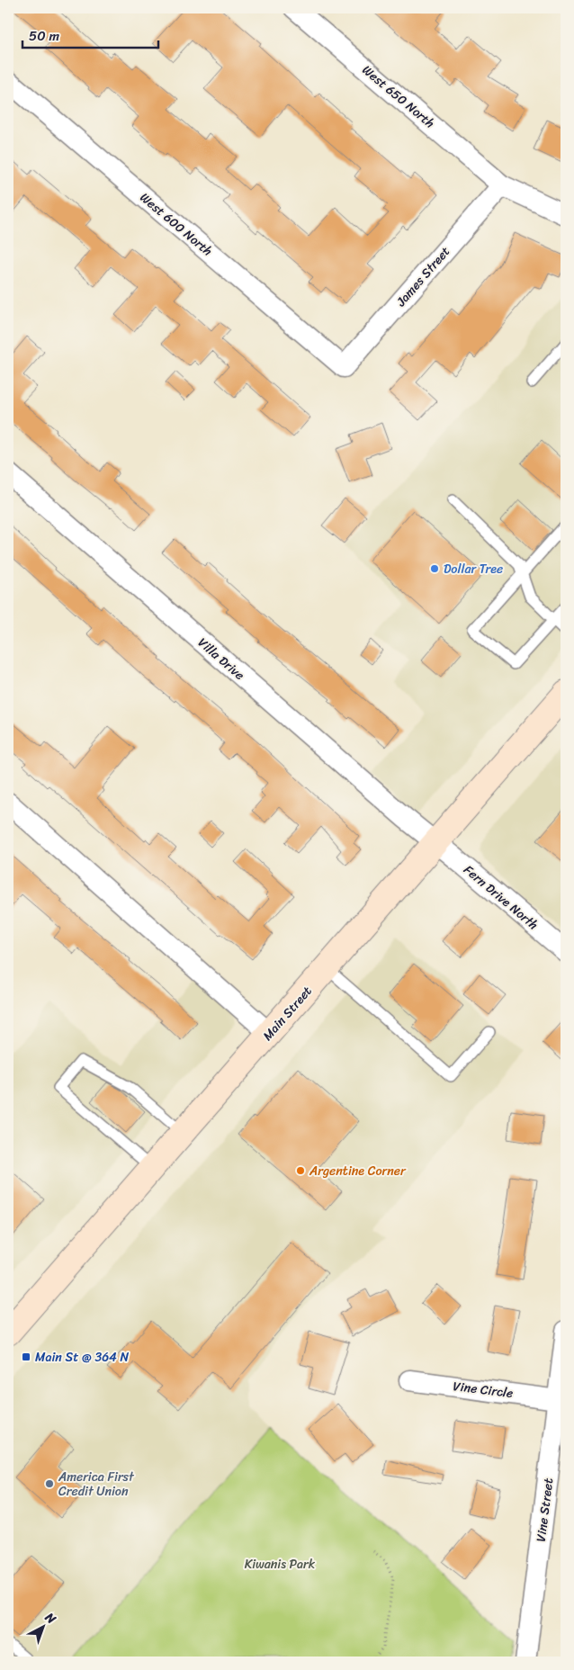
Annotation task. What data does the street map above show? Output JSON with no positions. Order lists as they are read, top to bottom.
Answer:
{
  "streets": {
    "main road": ["Main Street"],
    "street": [
      "West 650 North",
      "West 600 North",
      "James Street",
      "Villa Drive",
      "Fern Drive North",
      "Vine Circle",
      "Vine Street"
    ]
  },
  "crossings": [
    ["West 650 North", "James Street"],
    ["West 600 North", "James Street"],
    ["Villa Drive", "Fern Drive North"],
    ["Villa Drive", "Main Street"],
    ["Fern Drive North", "Main Street"],
    ["Vine Circle", "Vine Street"]
  ],
  "parks": ["Kiwanis Park"],
  "places": {
    "other": ["Dollar Tree", "Argentine Corner", "America First Credit Union"],
    "transit": ["Main St @ 364 N"]
  },
  "scale_bar": "50 m",
  "north": "top right"
}
